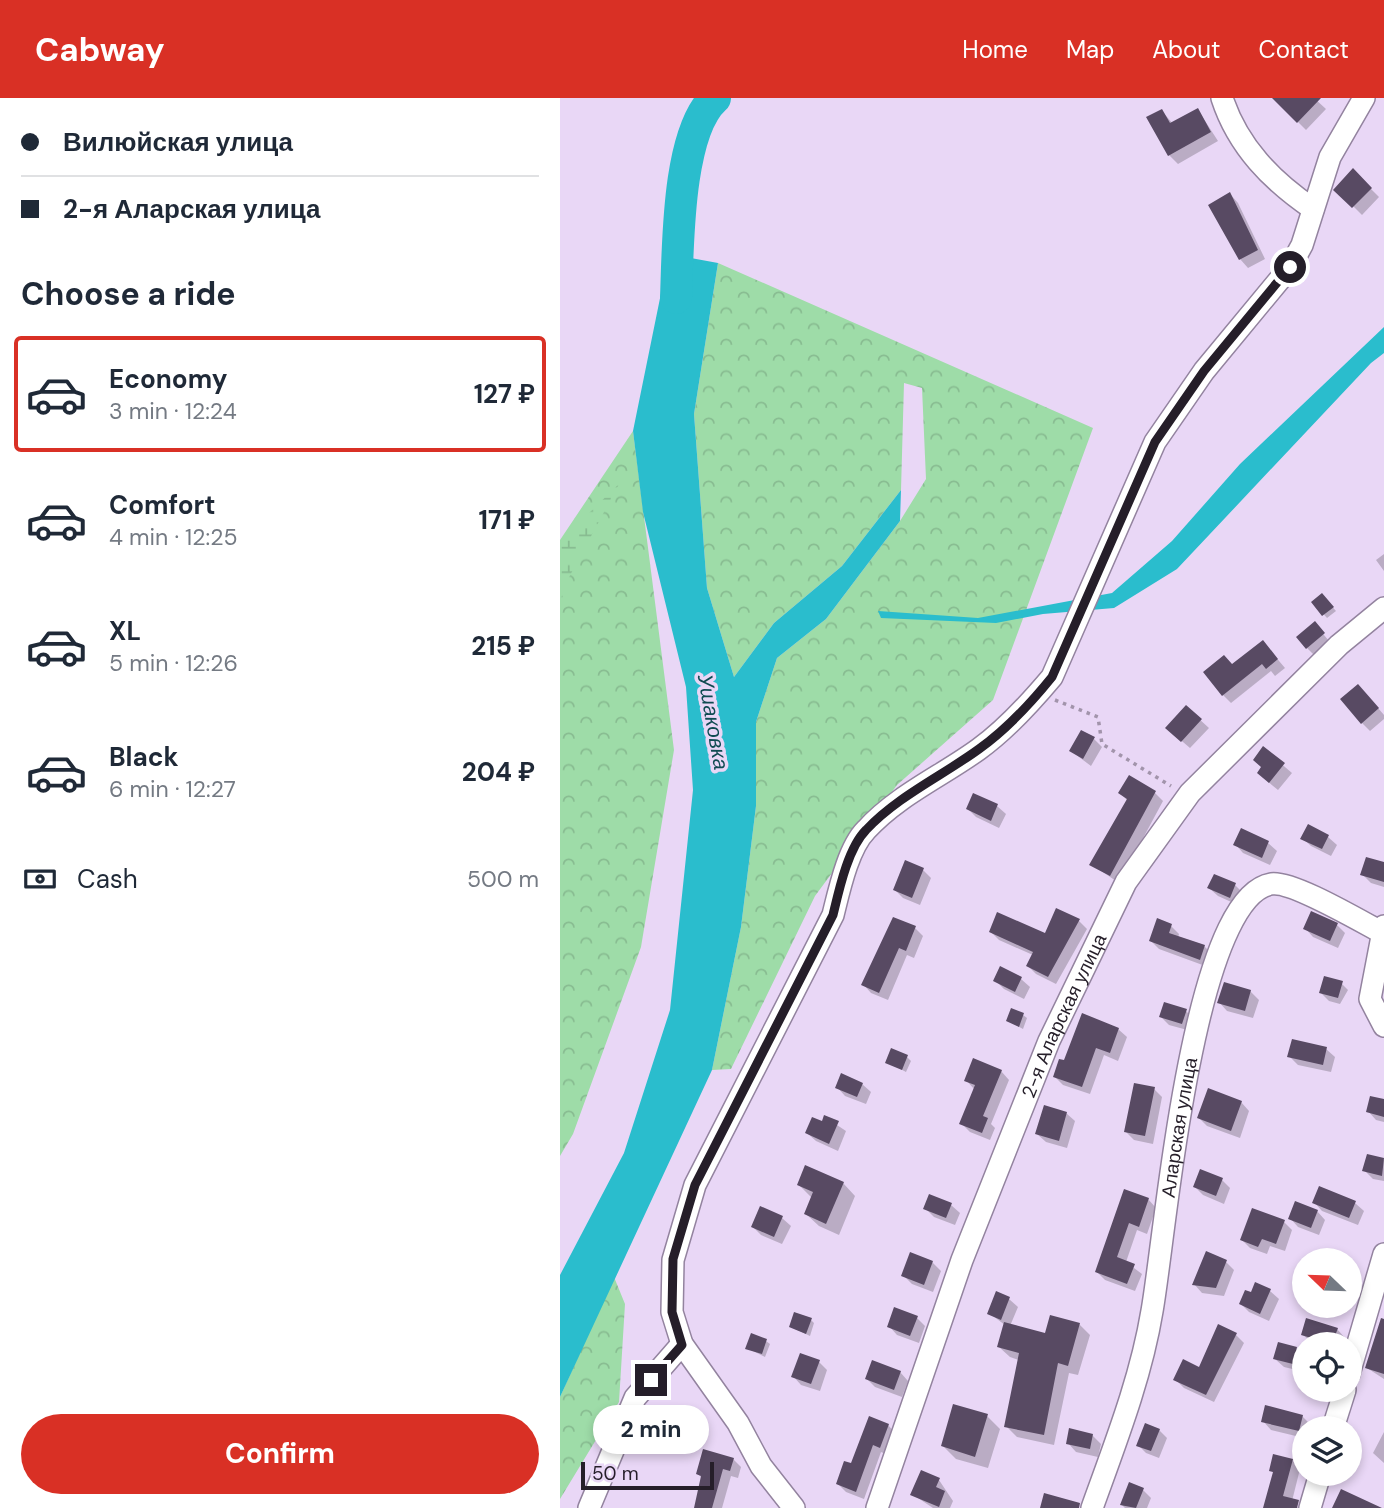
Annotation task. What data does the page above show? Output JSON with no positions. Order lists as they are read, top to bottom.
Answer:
{
  "streets": {
    "street": ["2-я Аларская улица", "Аларская улица"]
  },
  "water": ["Ушаковка"],
  "scale_bar": "50 m",
  "north": "top left",
  "page": {
    "header": "Cabway",
    "nav": [
      "Home",
      "Map",
      "About",
      "Contact"
    ],
    "banner": ["Вилюйская улица", "2-я Аларская улица"],
    "heading": "Choose a ride",
    "list": [
      {
        "name": "Economy",
        "note": "3 min · 12:24",
        "value": "127 ₽"
      },
      {
        "name": "Comfort",
        "note": "4 min · 12:25",
        "value": "171 ₽"
      },
      {
        "name": "XL",
        "note": "5 min · 12:26",
        "value": "215 ₽"
      },
      {
        "name": "Black",
        "note": "6 min · 12:27",
        "value": "204 ₽"
      }
    ],
    "pay": ["Cash", "500 m"],
    "buttons": "Confirm",
    "bubble": "2 min",
    "scale": "50 m"
  }
}
